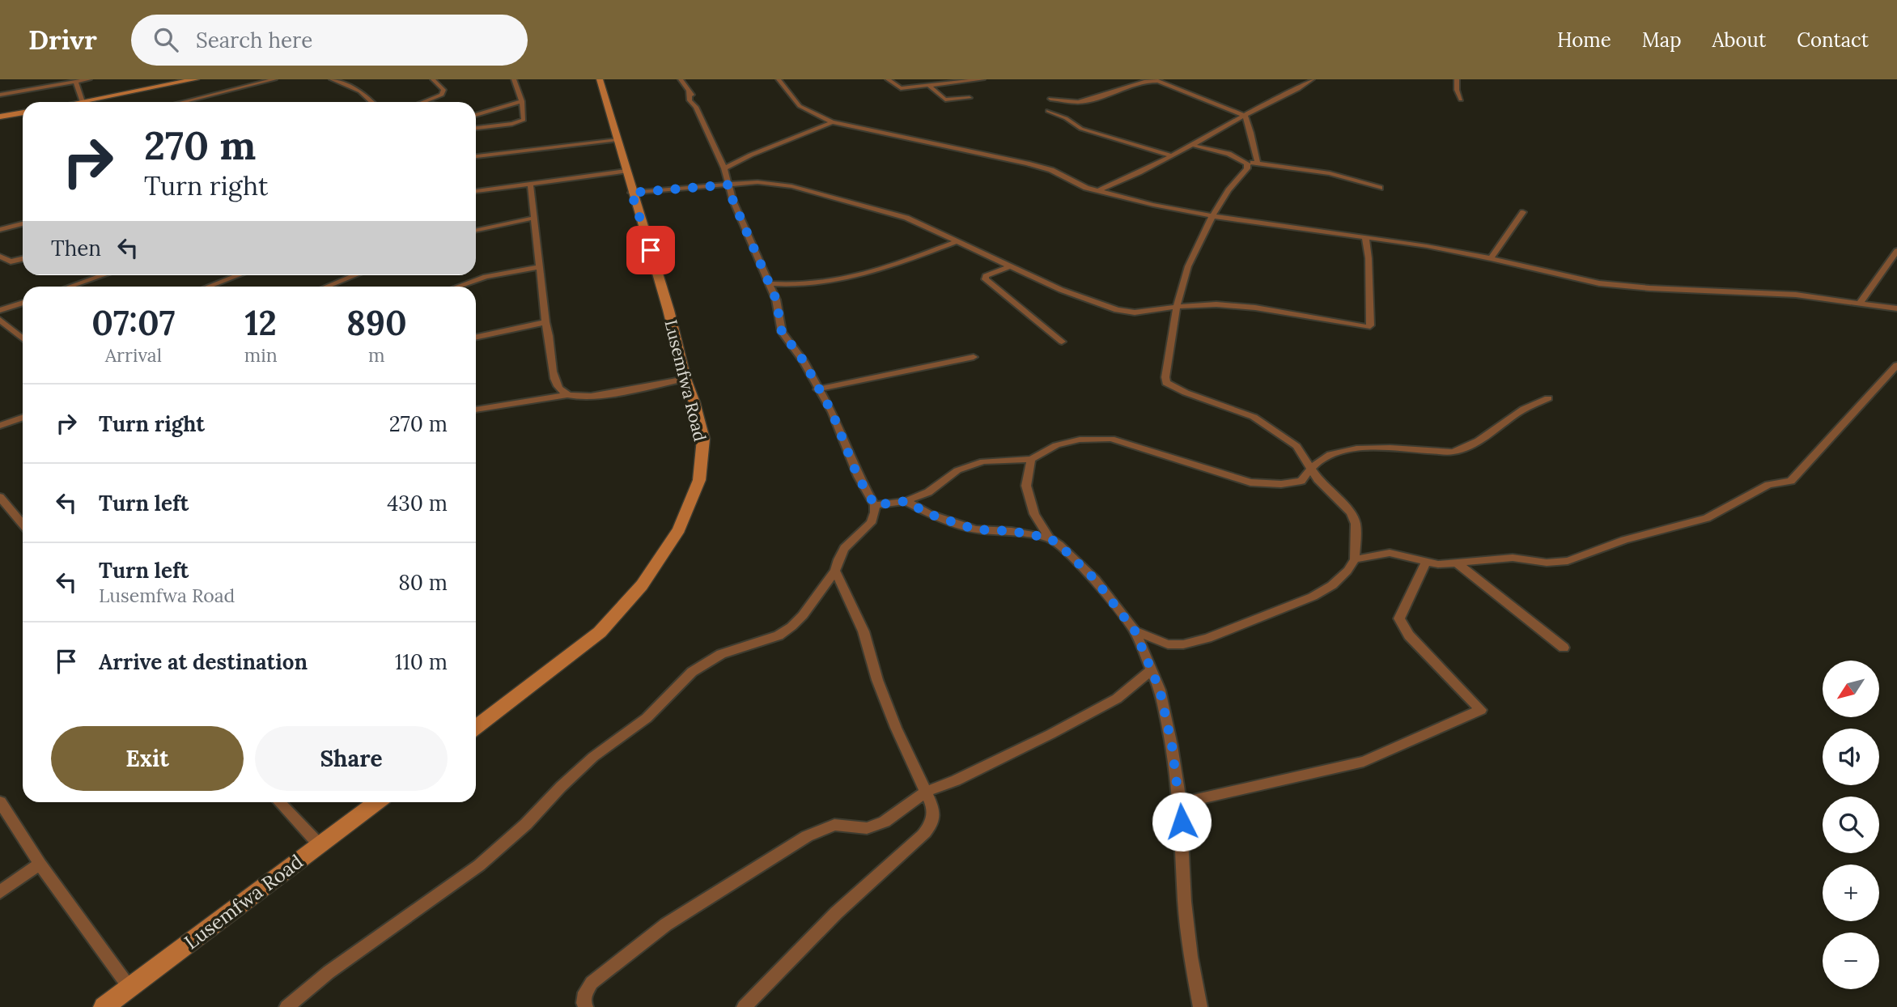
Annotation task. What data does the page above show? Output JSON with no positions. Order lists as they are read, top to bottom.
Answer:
{
  "streets": {
    "street": ["Lusemfwa Road"]
  },
  "north": "bottom left",
  "page": {
    "header": "Drivr",
    "search": "Search here",
    "nav": [
      "Home",
      "Map",
      "About",
      "Contact"
    ],
    "turn": ["270 m", "Turn right"],
    "then": "Then",
    "eta": [
      "07:07",
      "Arrival",
      "12",
      "min",
      "890",
      "m"
    ],
    "list": [
      {
        "name": "Turn right",
        "value": "270 m"
      },
      {
        "name": "Turn left",
        "value": "430 m"
      },
      {
        "name": "Turn left",
        "note": "Lusemfwa Road",
        "value": "80 m"
      },
      {
        "name": "Arrive at destination",
        "value": "110 m"
      }
    ],
    "map_buttons": ["+", "−"],
    "buttons": ["Exit", "Share"]
  }
}
